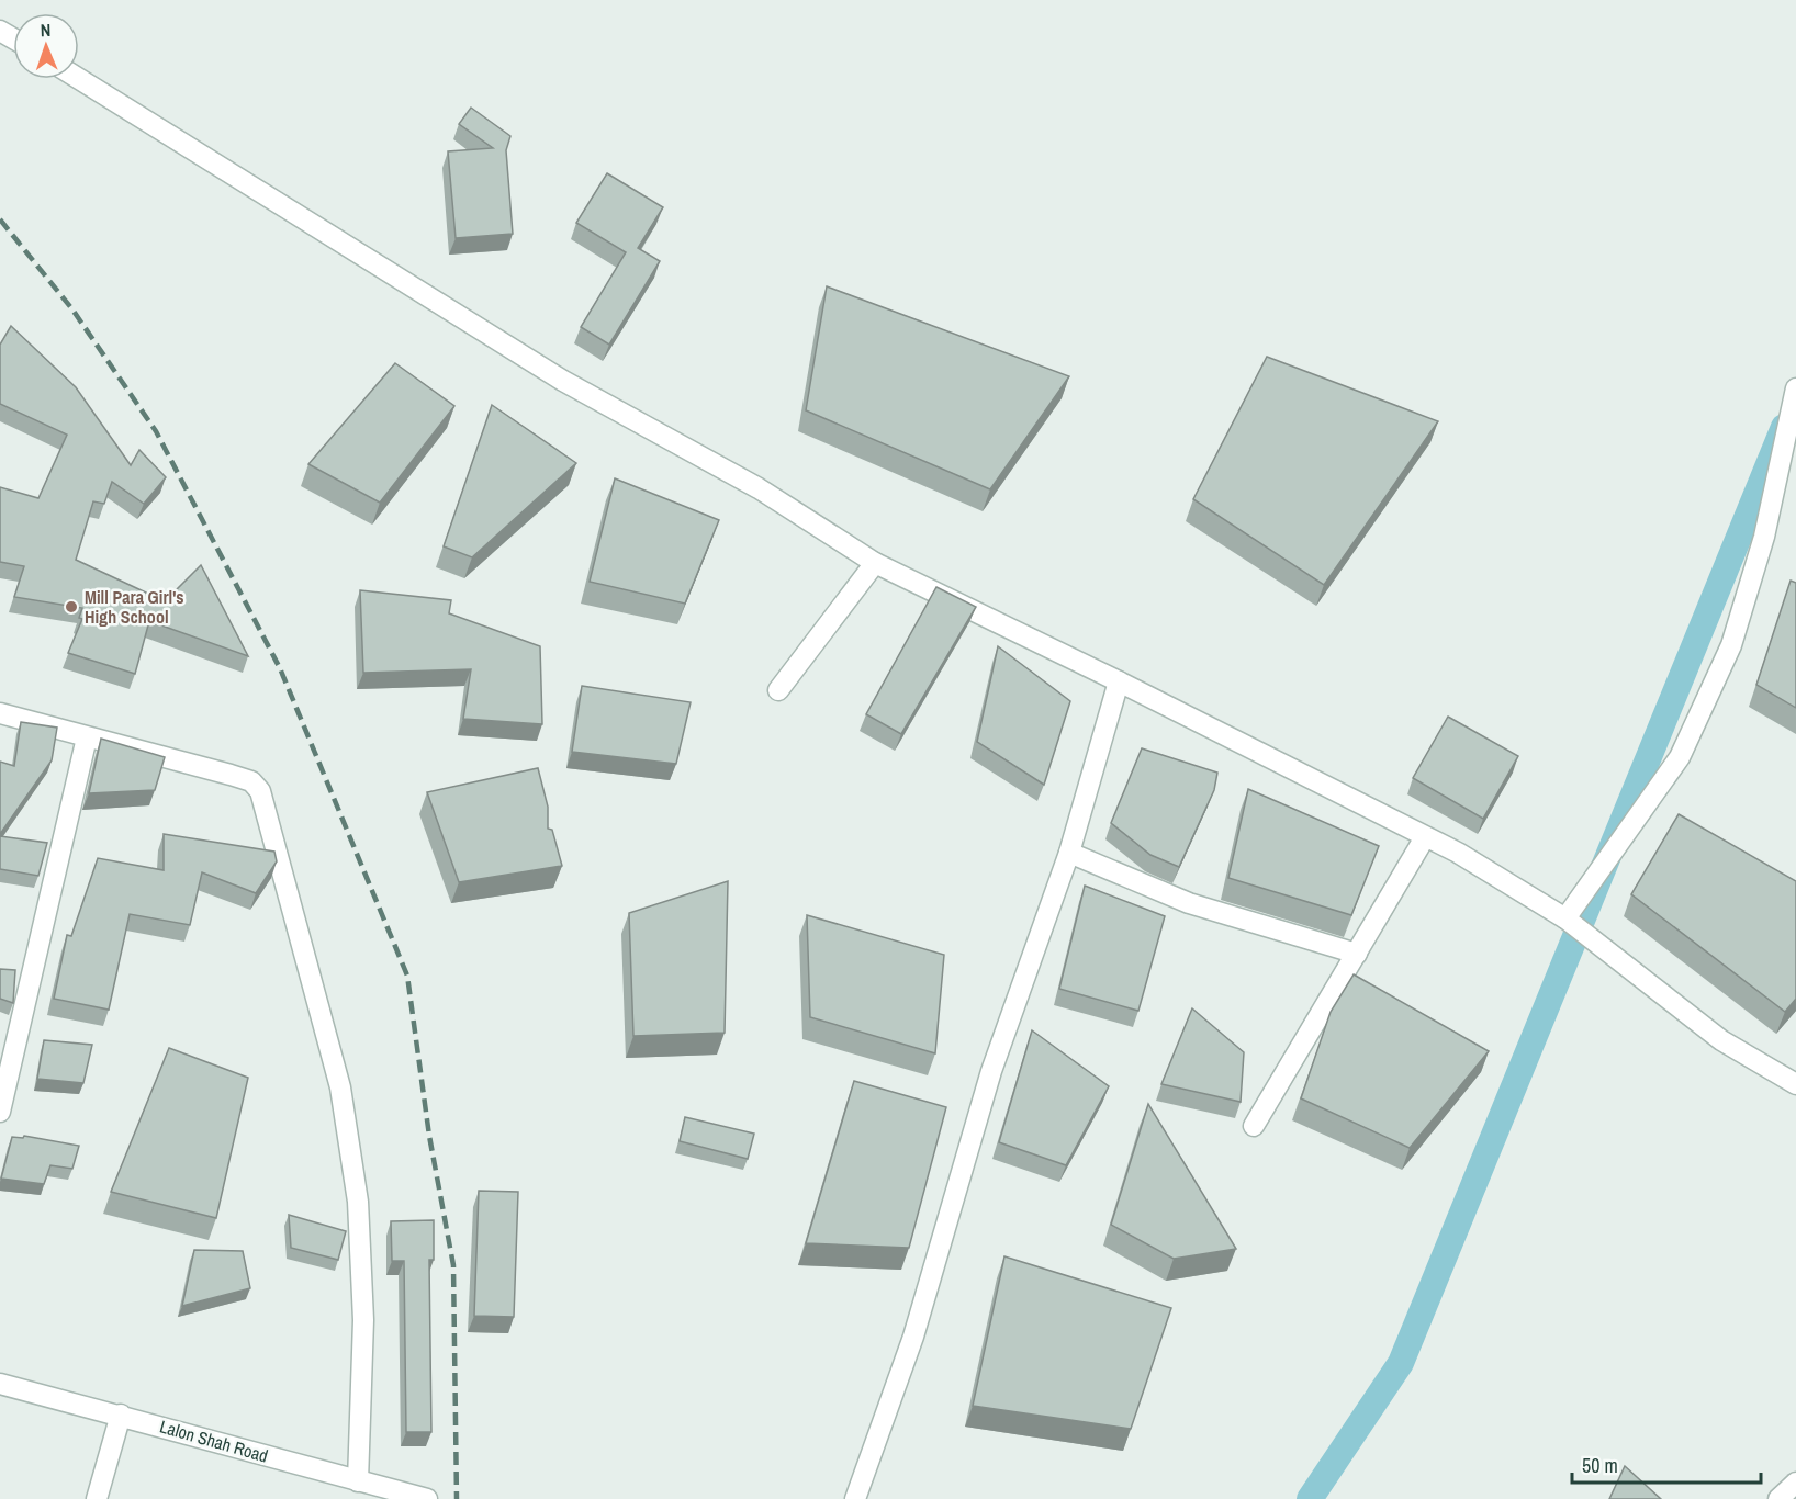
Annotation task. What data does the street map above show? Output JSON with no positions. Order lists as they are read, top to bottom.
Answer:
{
  "streets": {
    "street": ["Lalon Shah Road"]
  },
  "places": ["Mill Para Girl's High School"],
  "scale_bar": "50 m",
  "north": "top"
}
